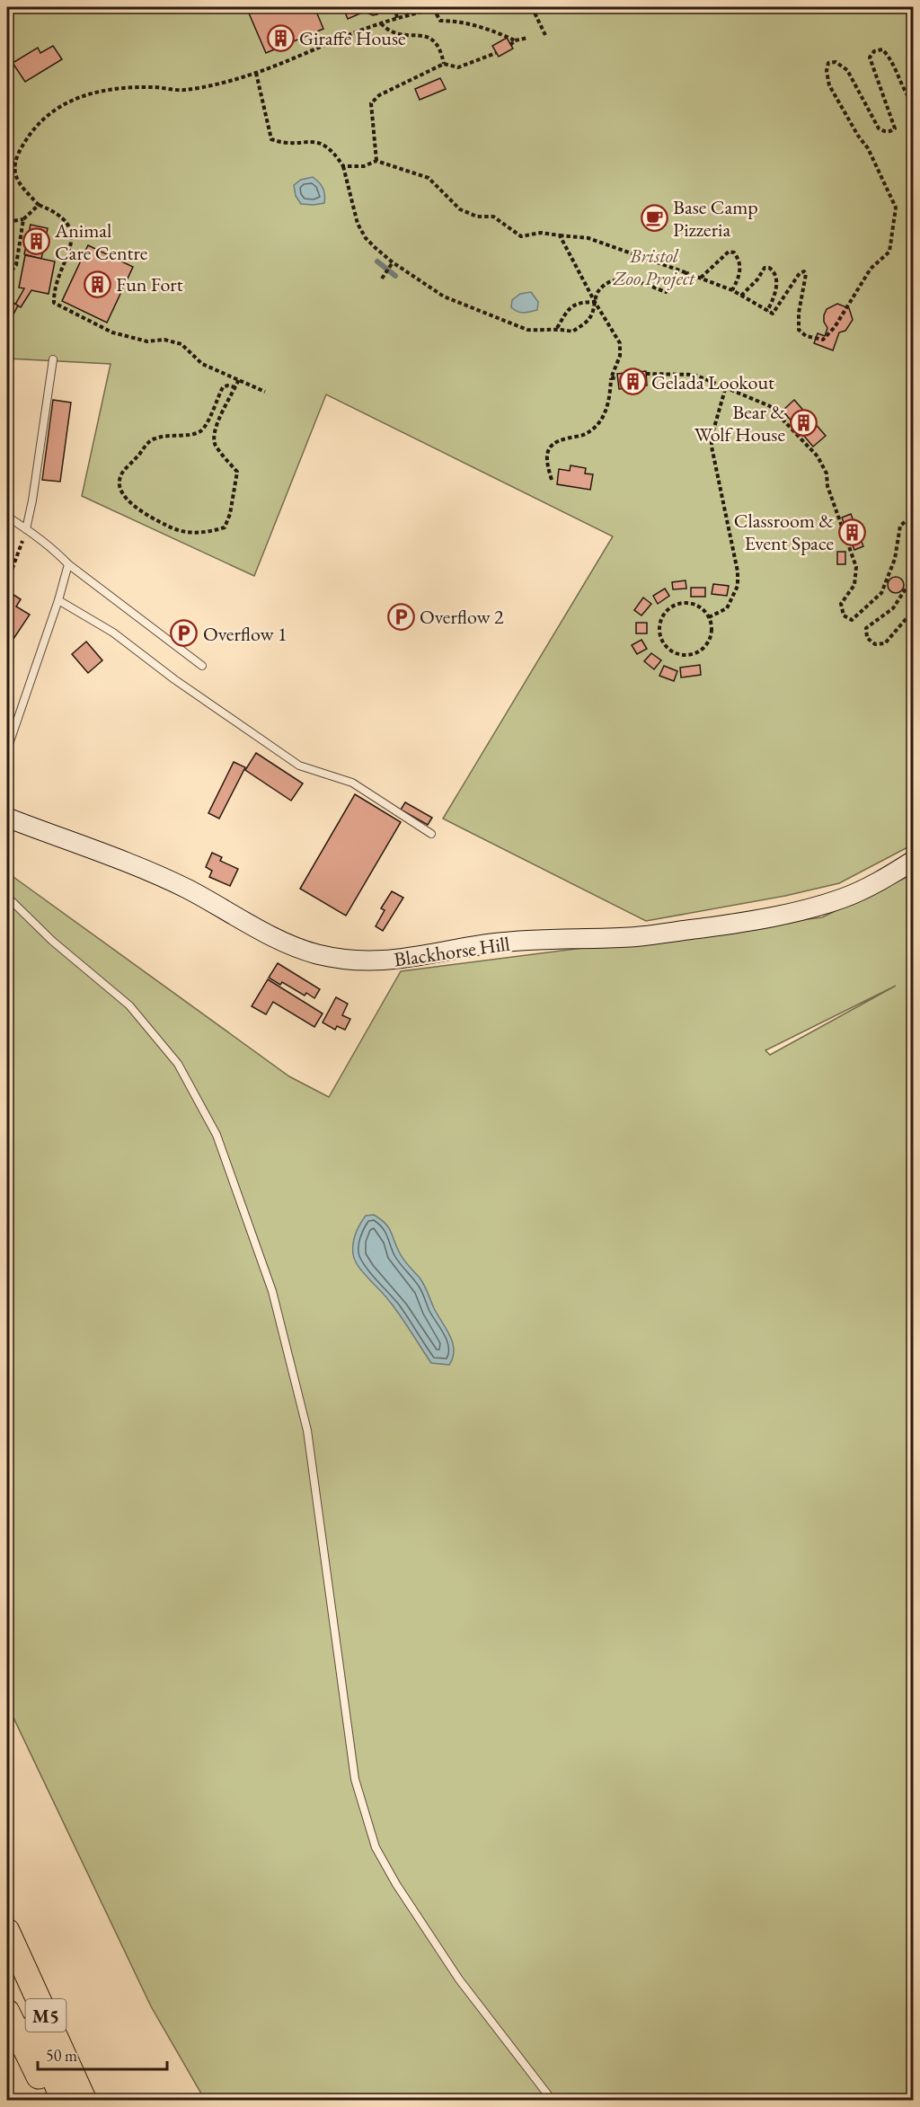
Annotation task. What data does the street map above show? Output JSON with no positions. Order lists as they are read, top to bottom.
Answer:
{
  "streets": {
    "highway": ["M5"],
    "main road": ["Blackhorse Hill"]
  },
  "parks": ["Bristol Zoo Project"],
  "places": {
    "building": [
      "Giraffe House",
      "Animal Care Centre",
      "Fun Fort",
      "Gelada Lookout",
      "Bear & Wolf House",
      "Classroom & Event Space"
    ],
    "cafe": ["Base Camp Pizzeria"],
    "parking": ["Overflow 2", "Overflow 1"]
  },
  "scale_bar": "50 m"
}
